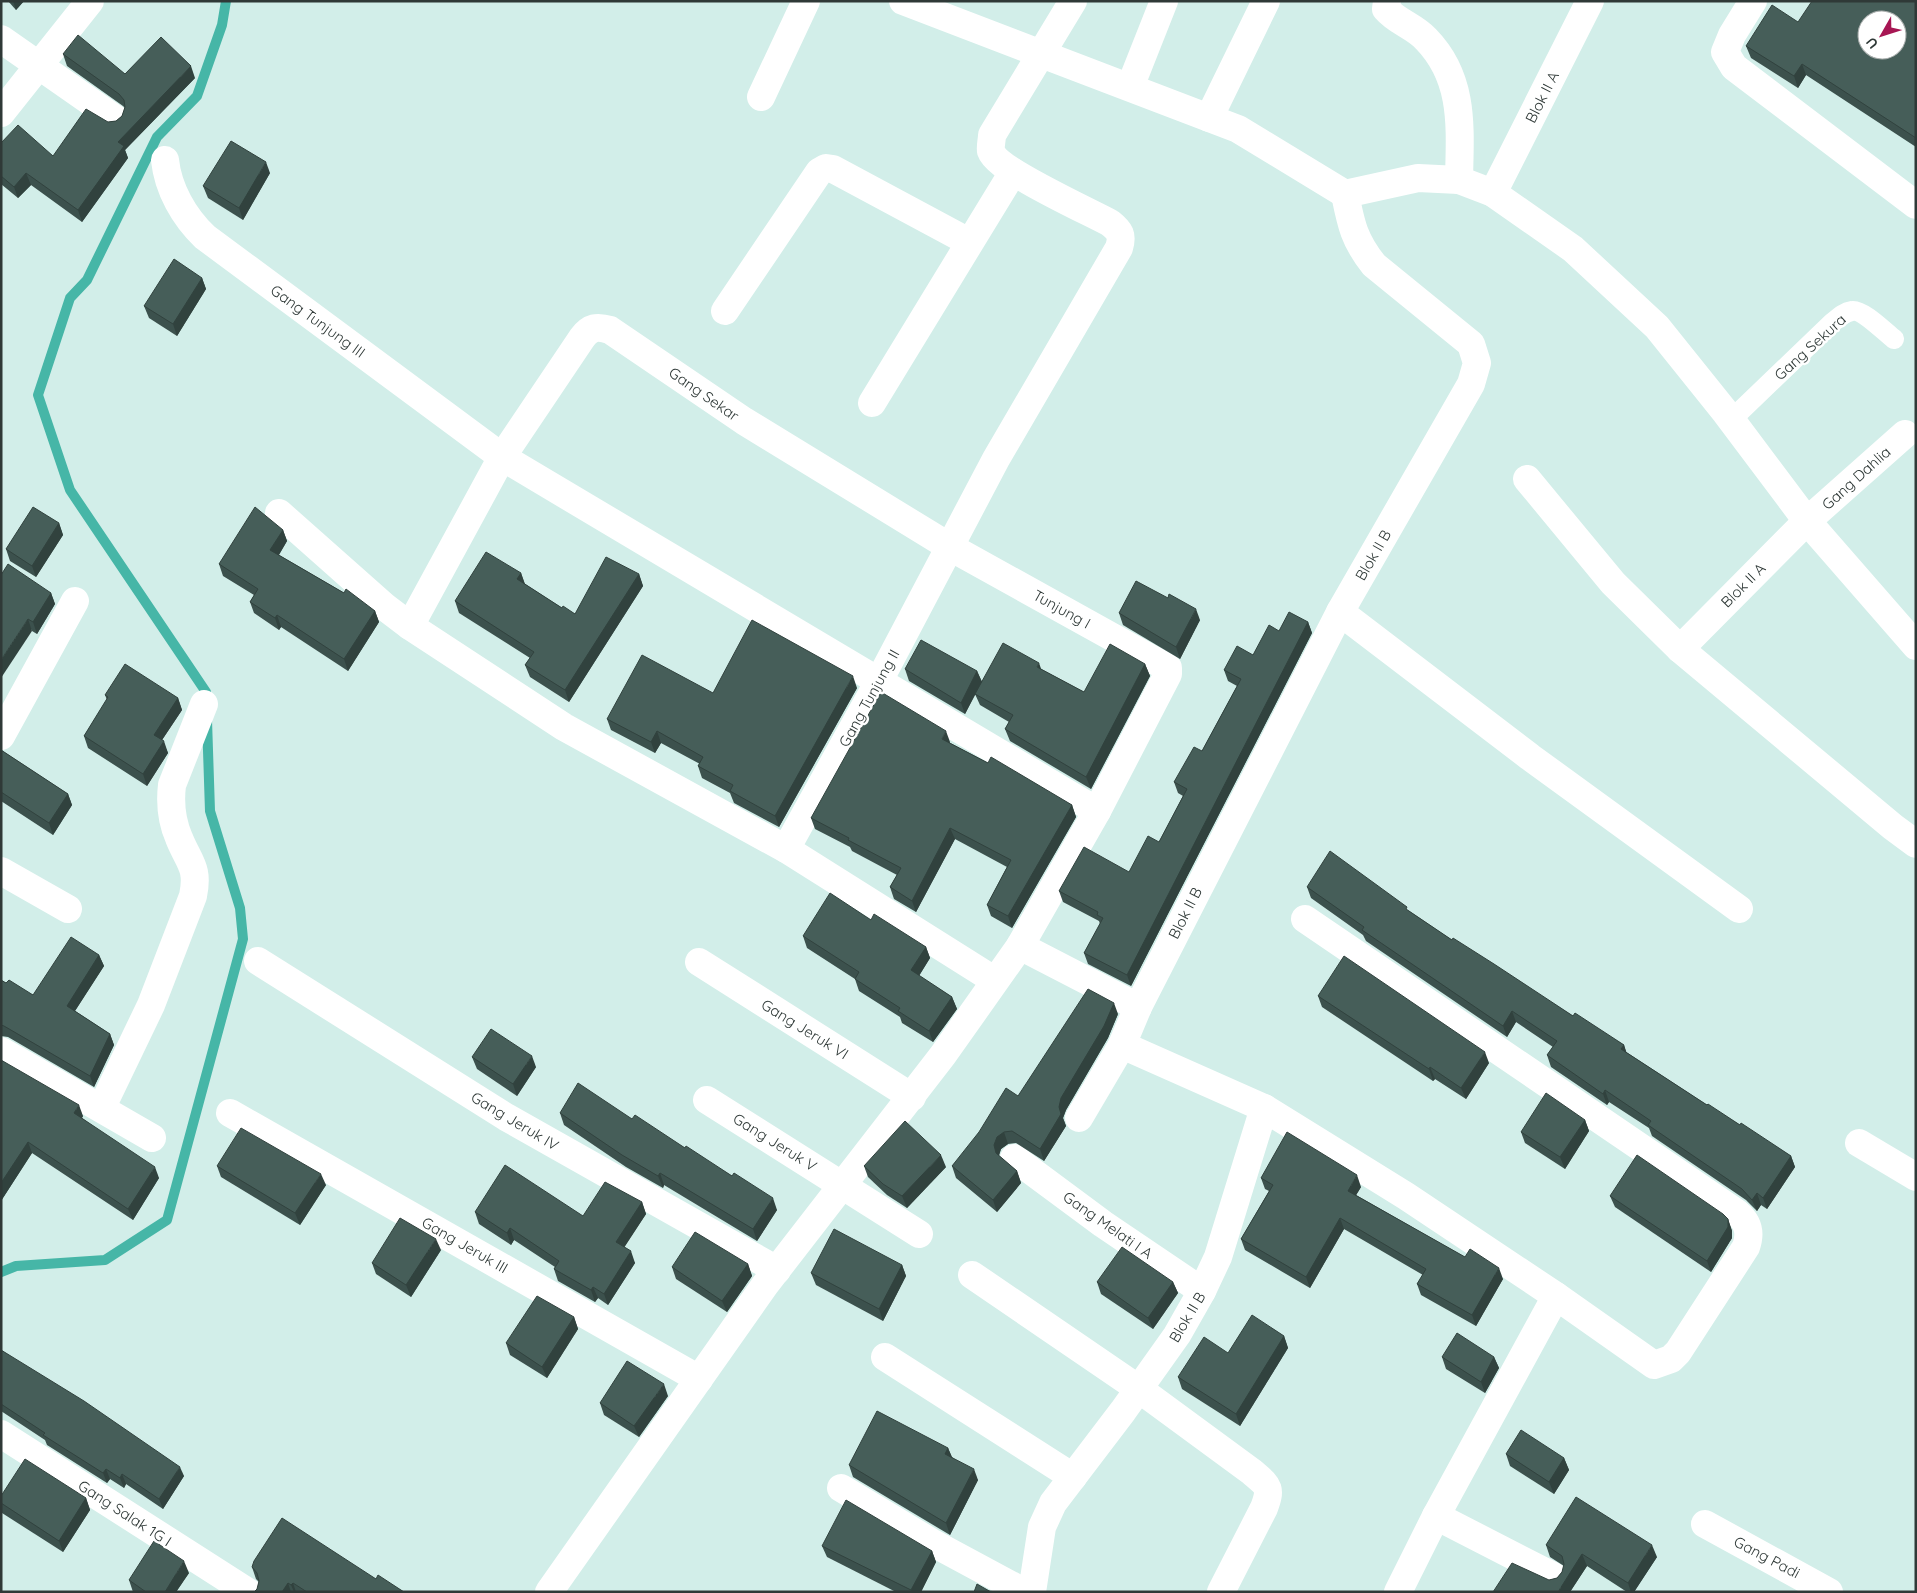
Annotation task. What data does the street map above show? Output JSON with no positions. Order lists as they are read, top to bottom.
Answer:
{
  "streets": {
    "street": [
      "Blok II A",
      "Gang Tunjung III",
      "Gang Sekar",
      "Gang Dahlia",
      "Blok II B",
      "Tunjung I",
      "Gang Tunjung II",
      "Gang Jeruk VI",
      "Gang Jeruk IV",
      "Gang Jeruk V",
      "Gang Melati I A",
      "Gang Jeruk III",
      "Gang Salak 1G I",
      "Gang Padi"
    ],
    "lane": ["Gang Sekura"]
  },
  "crossings": [
    ["Blok II A", "Gang Dahlia"],
    ["Gang Tunjung III", "Gang Sekar"],
    ["Gang Tunjung III", "Tunjung I"],
    ["Gang Tunjung III", "Gang Tunjung II"],
    ["Gang Sekar", "Tunjung I"],
    ["Gang Sekar", "Gang Tunjung II"],
    ["Blok II B", "Gang Melati I A"],
    ["Tunjung I", "Gang Tunjung II"]
  ],
  "north": "bottom left"
}
